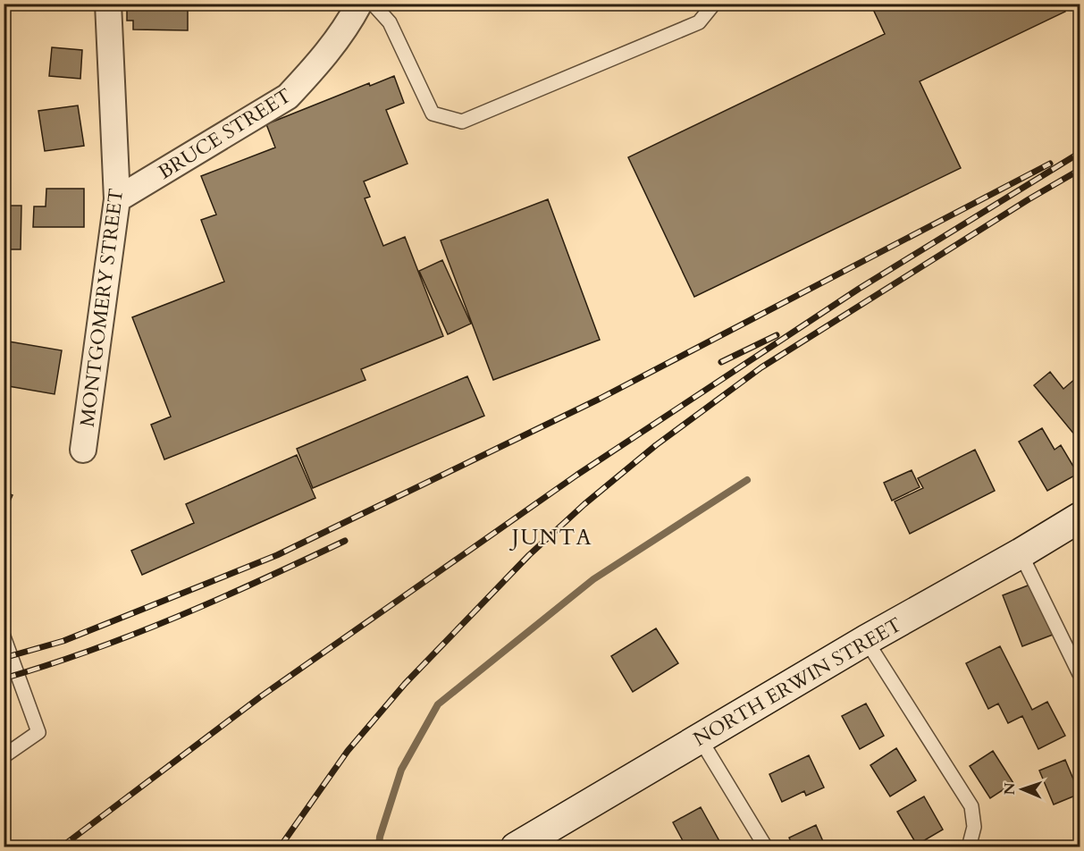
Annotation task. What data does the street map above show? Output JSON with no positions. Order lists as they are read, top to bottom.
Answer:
{
  "streets": {
    "street": ["BRUCE STREET", "MONTGOMERY STREET", "NORTH ERWIN STREET"]
  },
  "crossings": [
    ["BRUCE STREET", "MONTGOMERY STREET"]
  ],
  "districts": ["JUNTA"],
  "north": "left"
}
